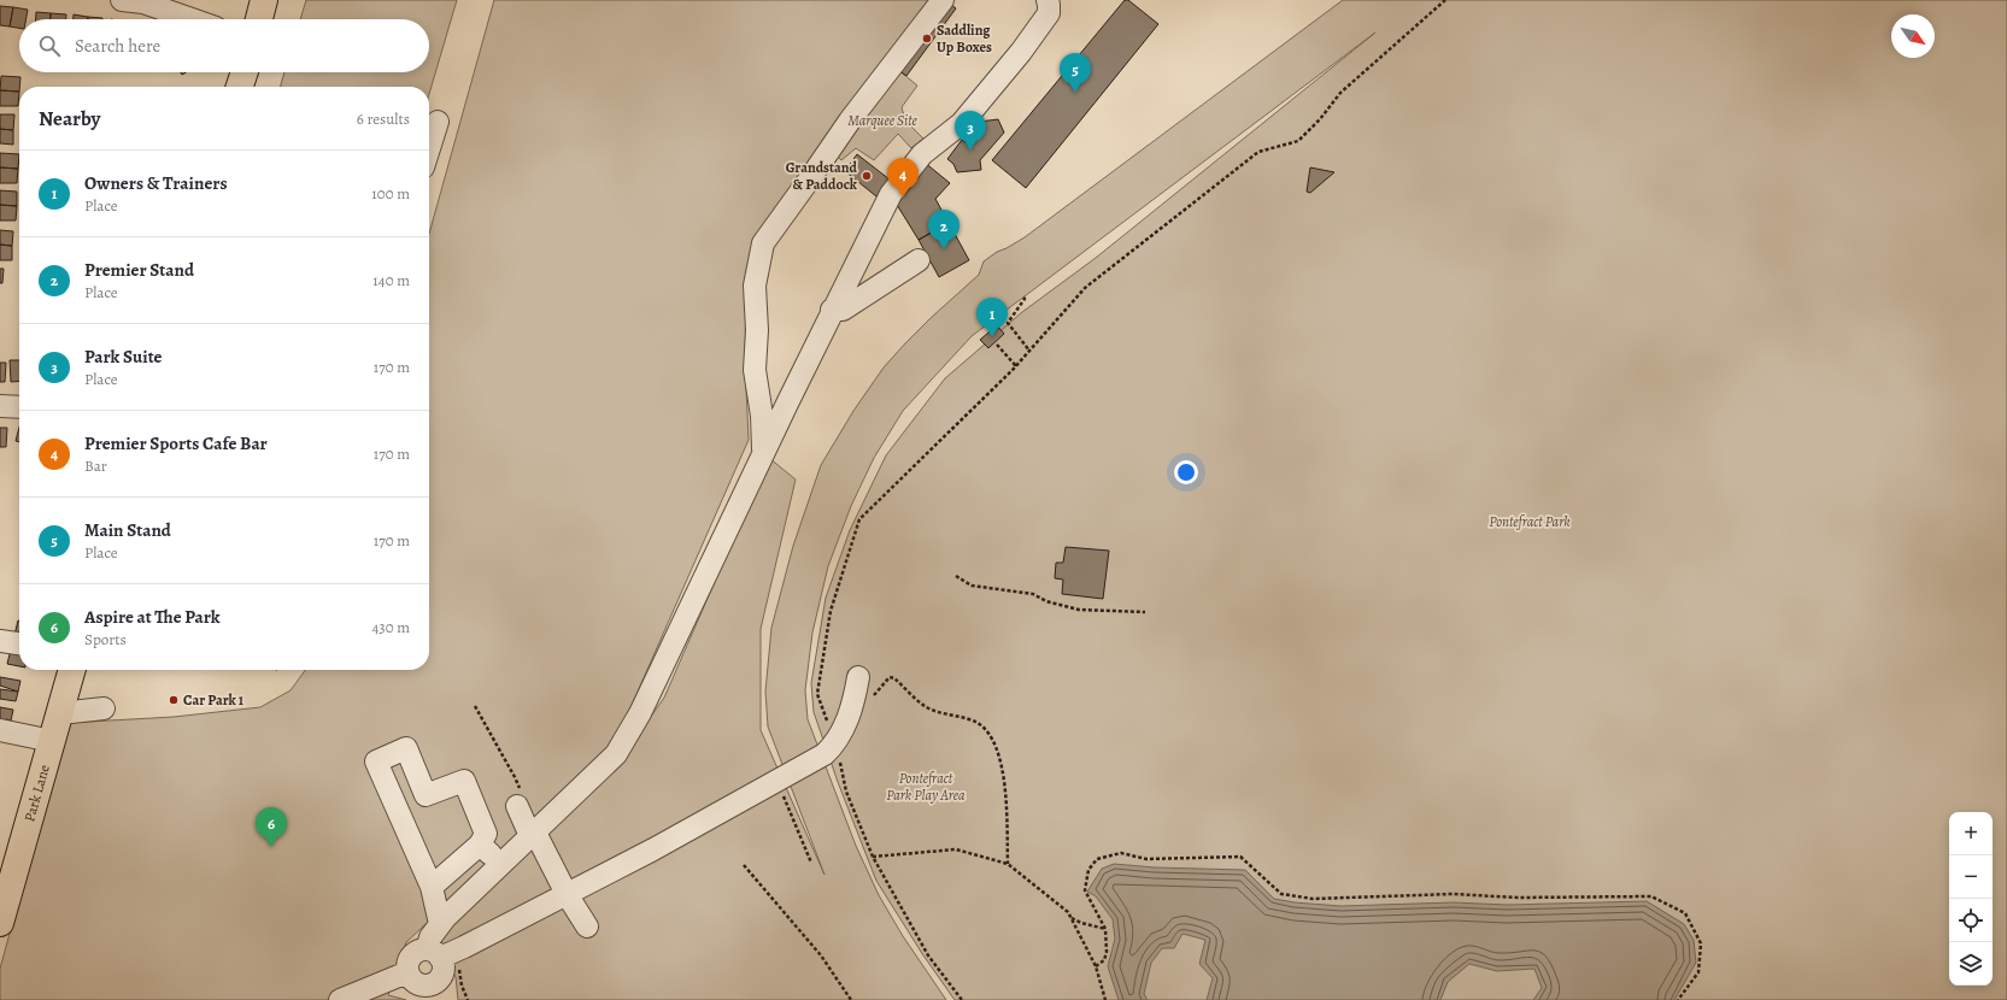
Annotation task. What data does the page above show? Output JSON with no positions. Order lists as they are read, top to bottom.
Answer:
{
  "streets": {
    "main road": ["Park Lane"]
  },
  "parks": ["Marquee Site", "Pontefract Park", "Pontefract Park Play Area"],
  "places": ["Saddling Up Boxes", "Grandstand & Paddock", "Car Park 1"],
  "north": "bottom right",
  "page": {
    "search": "Search here",
    "pins": [
      "5",
      "3",
      "4",
      "2",
      "1",
      "6"
    ],
    "heading": ["Nearby", "6 results"],
    "list": [
      {
        "mark": "1",
        "name": "Owners & Trainers",
        "note": "Place",
        "value": "100 m"
      },
      {
        "mark": "2",
        "name": "Premier Stand",
        "note": "Place",
        "value": "140 m"
      },
      {
        "mark": "3",
        "name": "Park Suite",
        "note": "Place",
        "value": "170 m"
      },
      {
        "mark": "4",
        "name": "Premier Sports Cafe Bar",
        "note": "Bar",
        "value": "170 m"
      },
      {
        "mark": "5",
        "name": "Main Stand",
        "note": "Place",
        "value": "170 m"
      },
      {
        "mark": "6",
        "name": "Aspire at The Park",
        "note": "Sports",
        "value": "430 m"
      }
    ],
    "map_buttons": ["+", "−"]
  }
}
